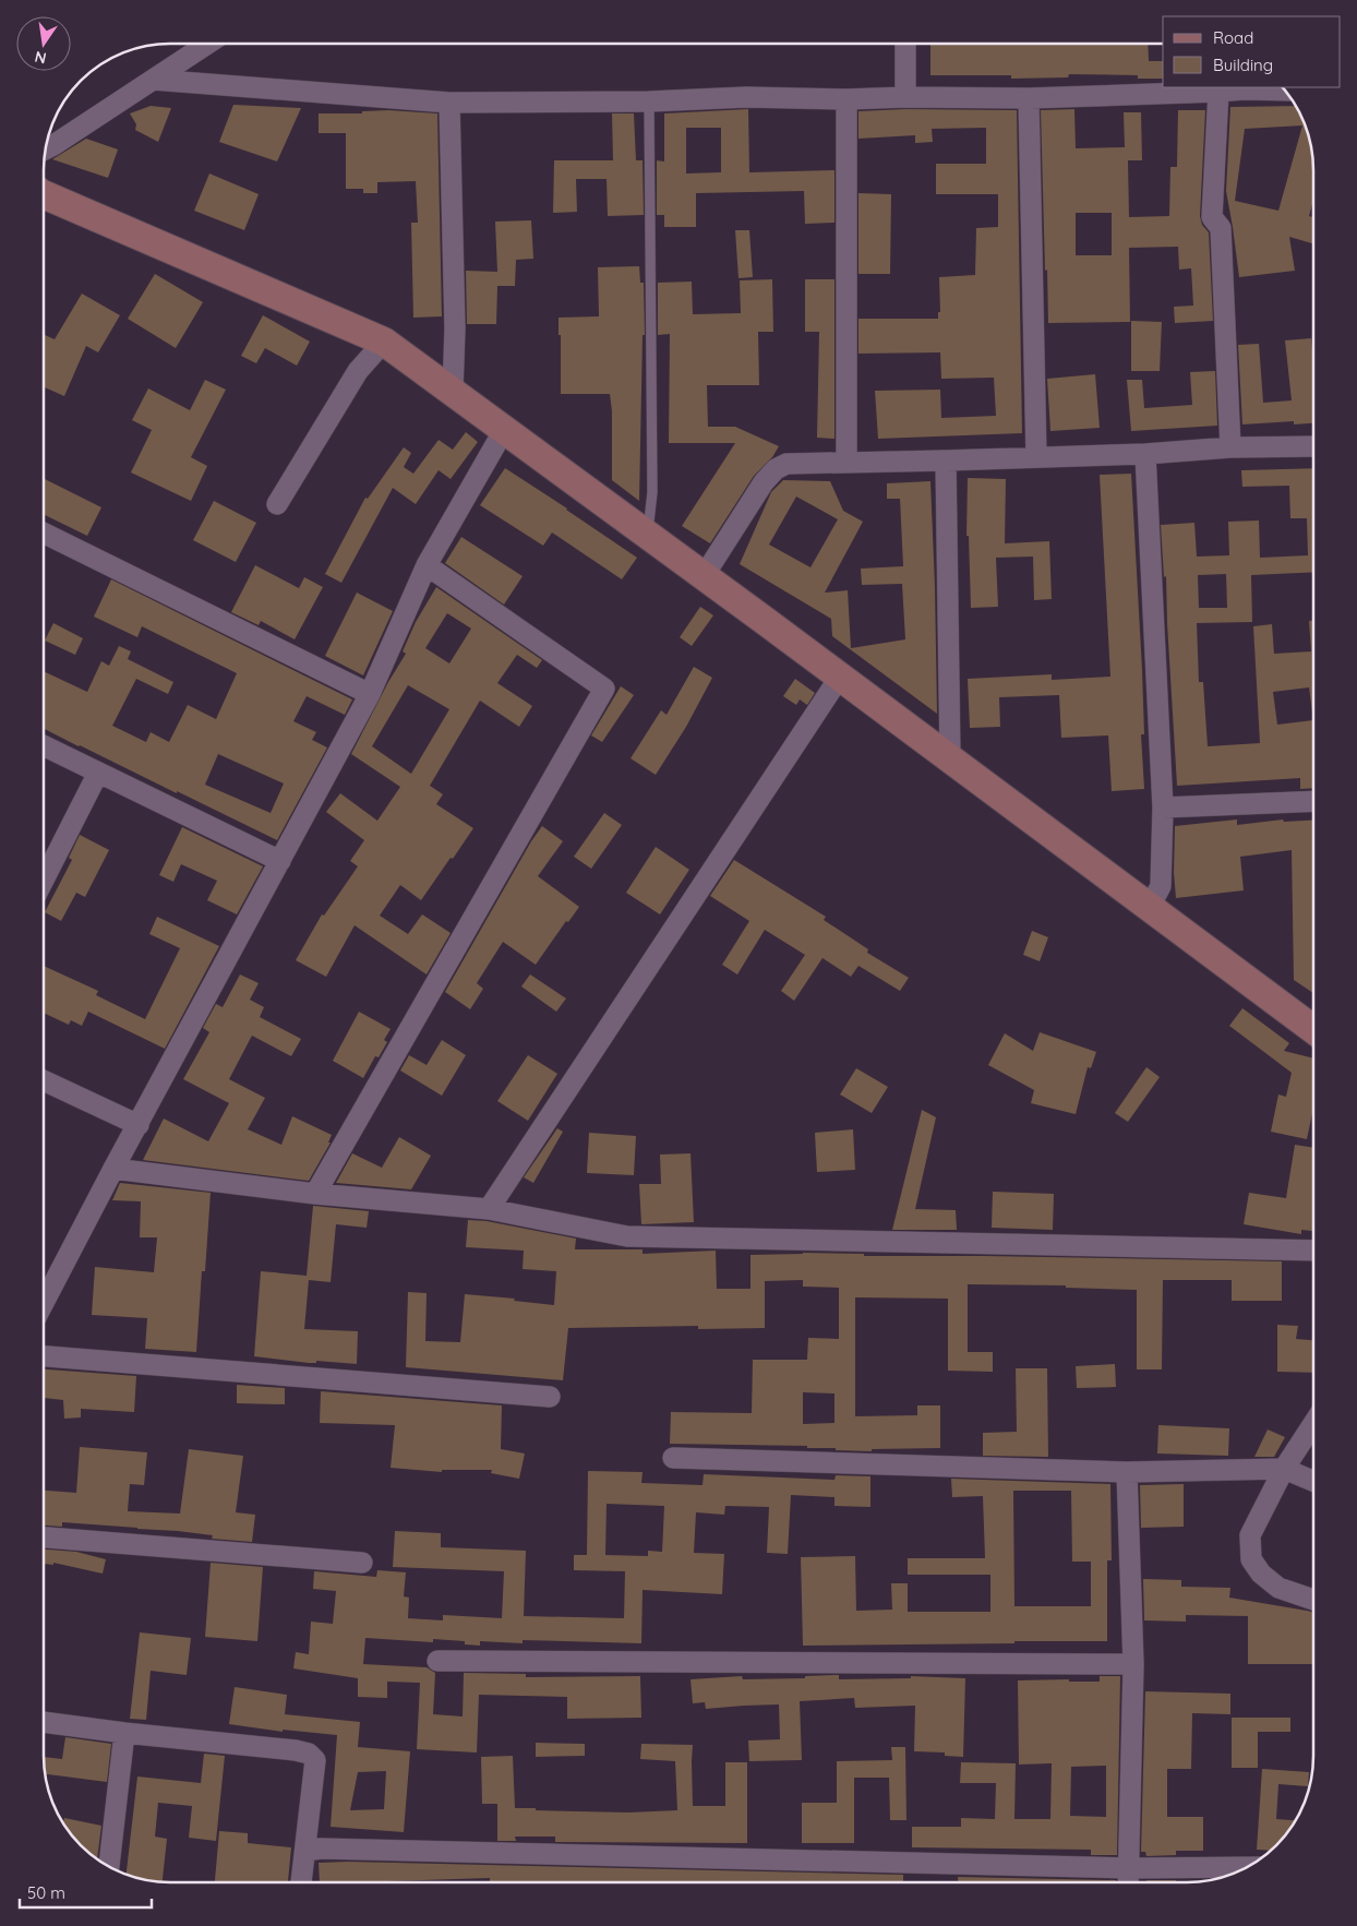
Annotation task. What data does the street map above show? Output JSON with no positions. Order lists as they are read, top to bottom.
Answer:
{
  "legend": ["Road", "Building"],
  "scale_bar": "50 m",
  "north": "bottom"
}
